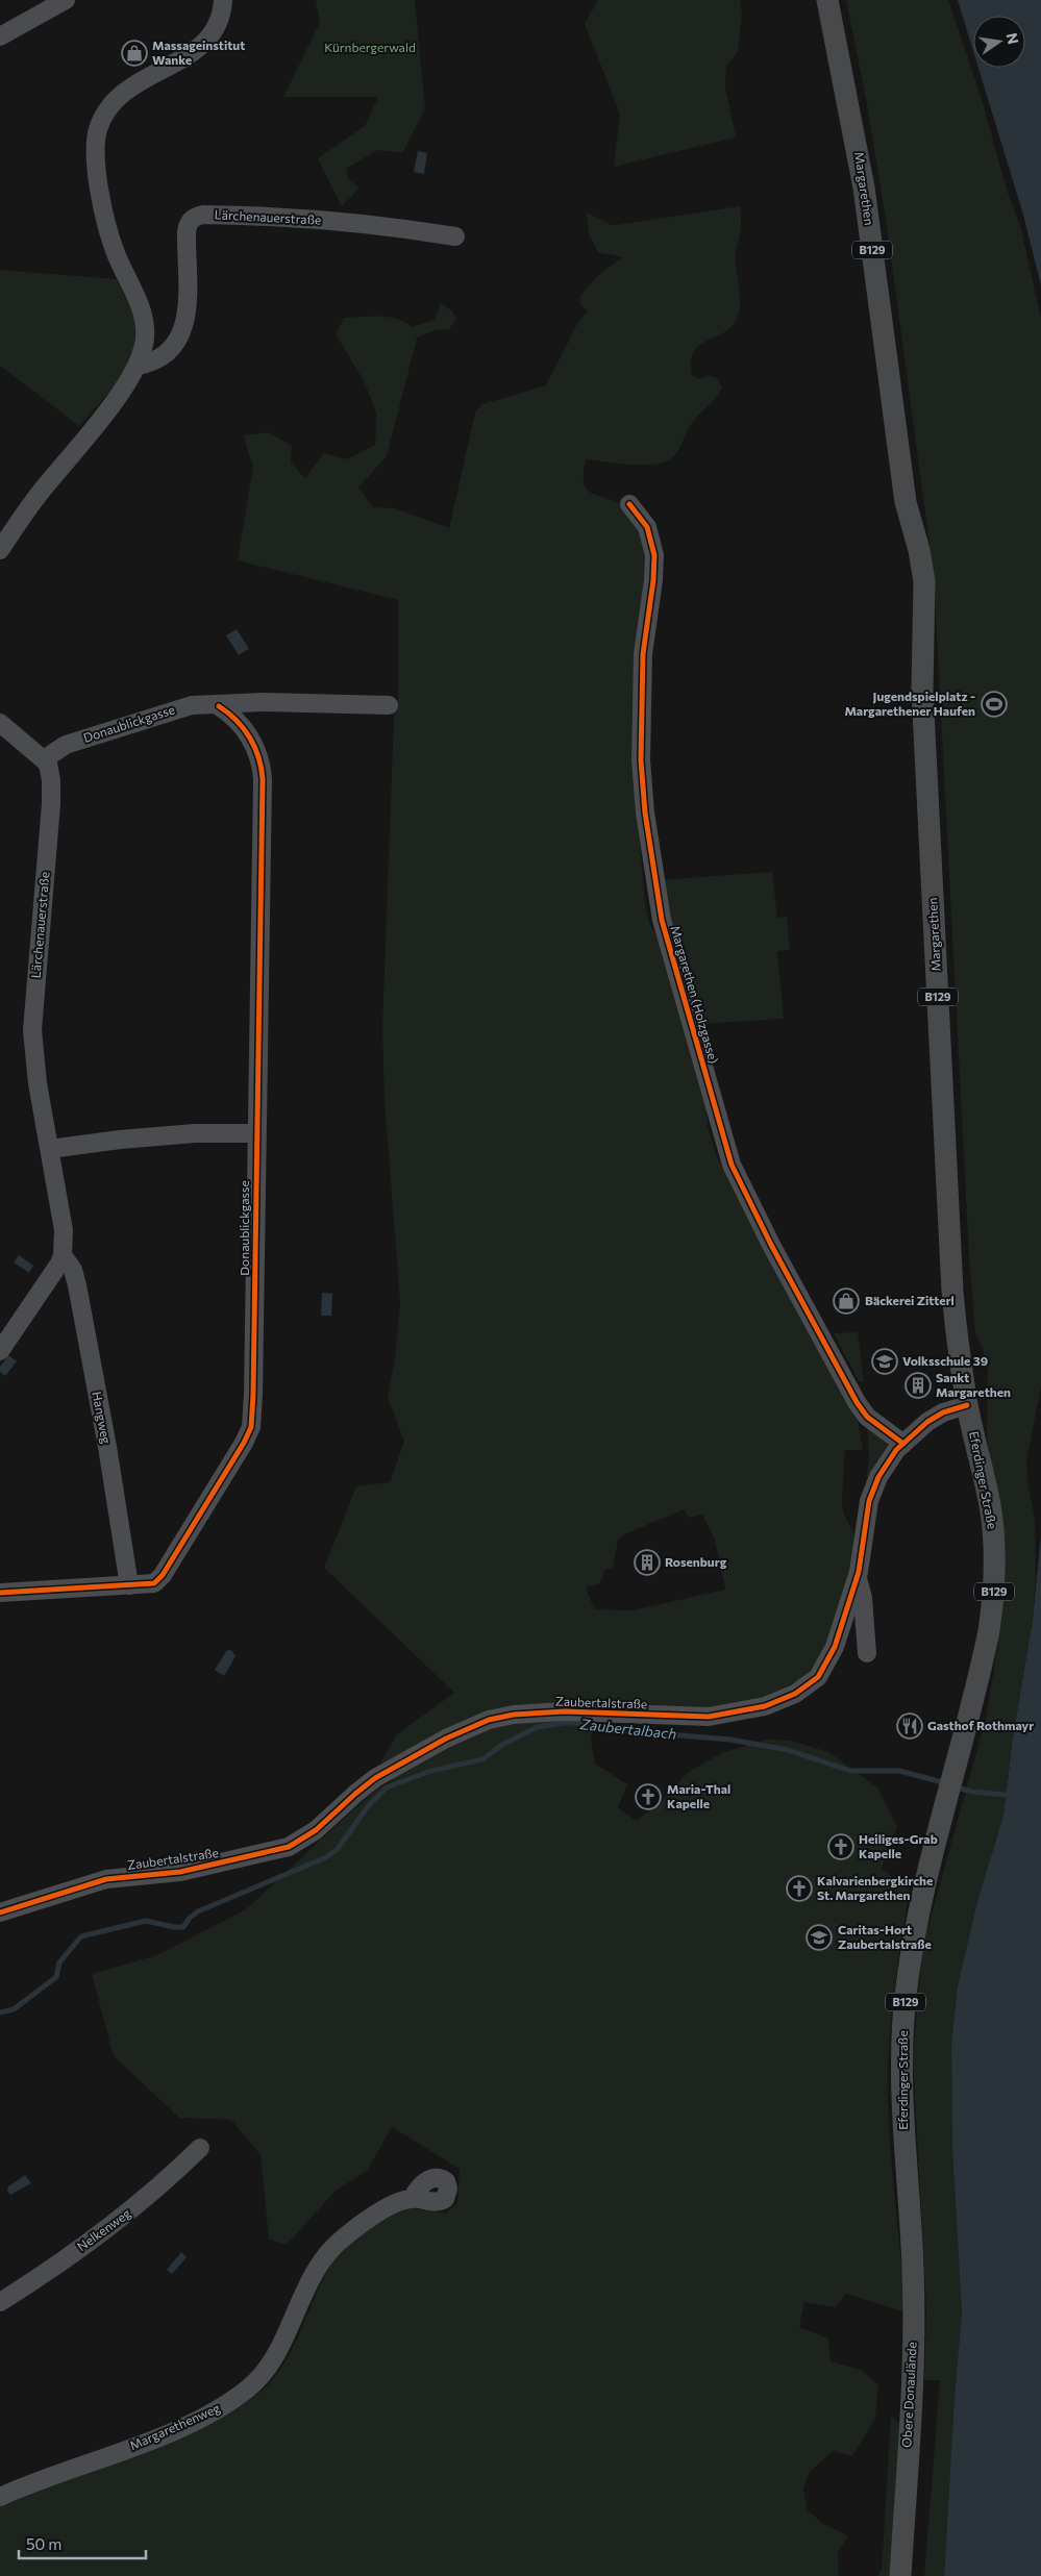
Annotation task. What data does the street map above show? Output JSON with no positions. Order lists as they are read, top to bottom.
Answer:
{
  "streets": {
    "main road": [
      "Margarethen",
      "B129",
      "Eferdinger Straße",
      "Obere Donaulände"
    ],
    "street": [
      "Lärchenauerstraße",
      "Donaublickgasse",
      "Margarethen (Holzgasse)",
      "Hangweg",
      "Zaubertalstraße",
      "Nelkenweg",
      "Margarethenweg"
    ]
  },
  "crossings": [
    ["Margarethen", "Eferdinger Straße"],
    ["Lärchenauerstraße", "Donaublickgasse"],
    ["Lärchenauerstraße", "Hangweg"],
    ["Donaublickgasse", "Hangweg"],
    ["Margarethen (Holzgasse)", "Zaubertalstraße"],
    ["Eferdinger Straße", "Zaubertalstraße"],
    ["Eferdinger Straße", "Obere Donaulände"]
  ],
  "water": ["Zaubertalbach"],
  "parks": ["Kürnbergerwald"],
  "places": {
    "shop": ["Massageinstitut Wanke", "Bäckerei Zitterl"],
    "sports": ["Jugendspielplatz - Margarethener Haufen"],
    "school or university": ["Volksschule 39", "Caritas-Hort Zaubertalstraße"],
    "building": ["Sankt Margarethen", "Rosenburg"],
    "restaurant": ["Gasthof Rothmayr"],
    "church": ["Maria-Thal Kapelle", "Heiliges-Grab Kapelle", "Kalvarienbergkirche St. Margarethen"]
  },
  "scale_bar": "50 m",
  "north": "right"
}
